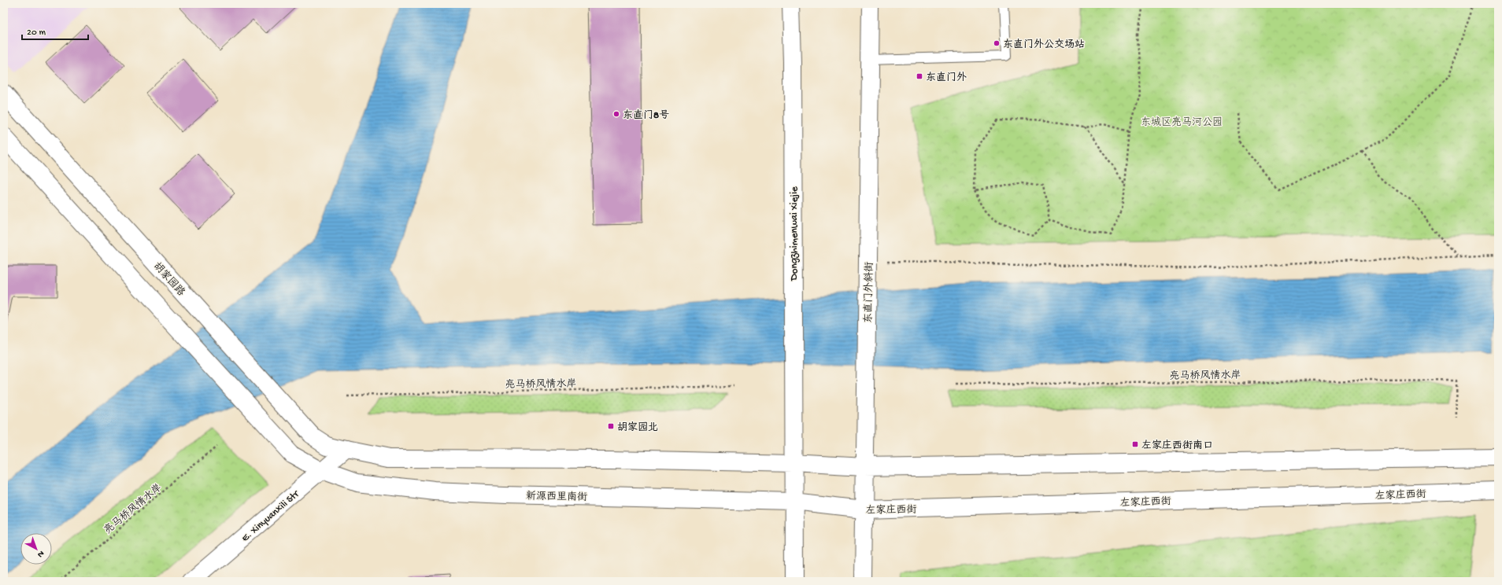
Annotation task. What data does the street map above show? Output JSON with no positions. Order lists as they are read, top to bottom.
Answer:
{
  "streets": {
    "main road": [
      "Dongzhimenwai Xiejie",
      "胡家园路",
      "东直门外斜街",
      "左家庄西街",
      "新源西里南街",
      "E. Xinyuanxili Str"
    ],
    "path": ["亮马桥风情水岸"]
  },
  "crossings": [
    ["Dongzhimenwai Xiejie", "左家庄西街"],
    ["Dongzhimenwai Xiejie", "新源西里南街"],
    ["胡家园路", "E. Xinyuanxili Str"],
    ["东直门外斜街", "左家庄西街"],
    ["左家庄西街", "新源西里南街"],
    ["新源西里南街", "E. Xinyuanxili Str"]
  ],
  "parks": ["东城区亮马河公园"],
  "places": {
    "other": ["东直门外公交场站", "东直门8号"],
    "transit": ["东直门外", "胡家园北", "左家庄西街南口"]
  },
  "scale_bar": "20 m",
  "north": "bottom right"
}
